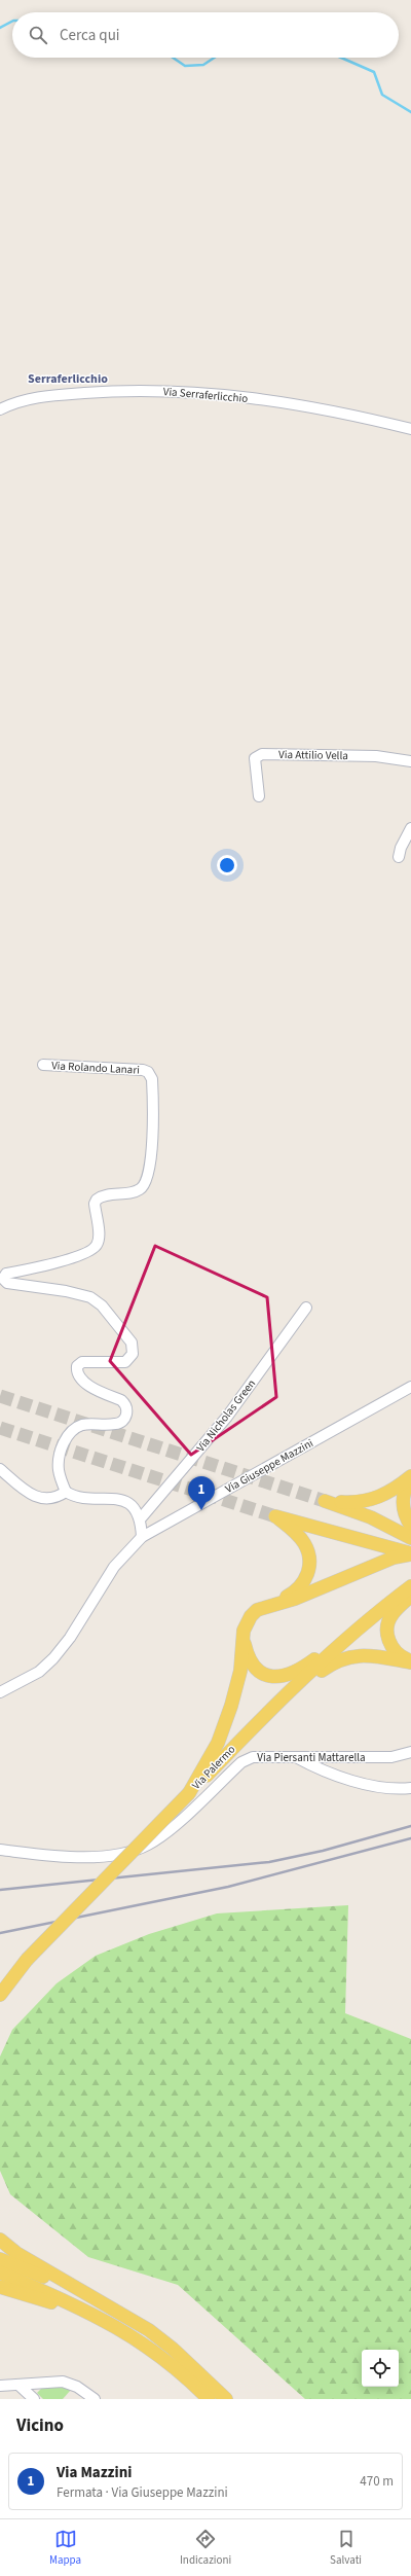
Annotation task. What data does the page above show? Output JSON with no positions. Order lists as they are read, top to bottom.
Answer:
{
  "streets": {
    "main road": ["Via Palermo"],
    "street": [
      "Via Serraferlicchio",
      "Via Attilio Vella",
      "Via Rolando Lanari",
      "Via Nicholas Green",
      "Via Giuseppe Mazzini",
      "Via Piersanti Mattarella"
    ]
  },
  "districts": ["Serraferlicchio"],
  "page": {
    "search": "Cerca qui",
    "pins": "1",
    "heading": "Vicino",
    "list": [
      {
        "mark": "1",
        "name": "Via Mazzini",
        "note": "Fermata · Via Giuseppe Mazzini",
        "value": "470 m"
      }
    ],
    "nav": ["Mappa", "Indicazioni", "Salvati"]
  }
}
